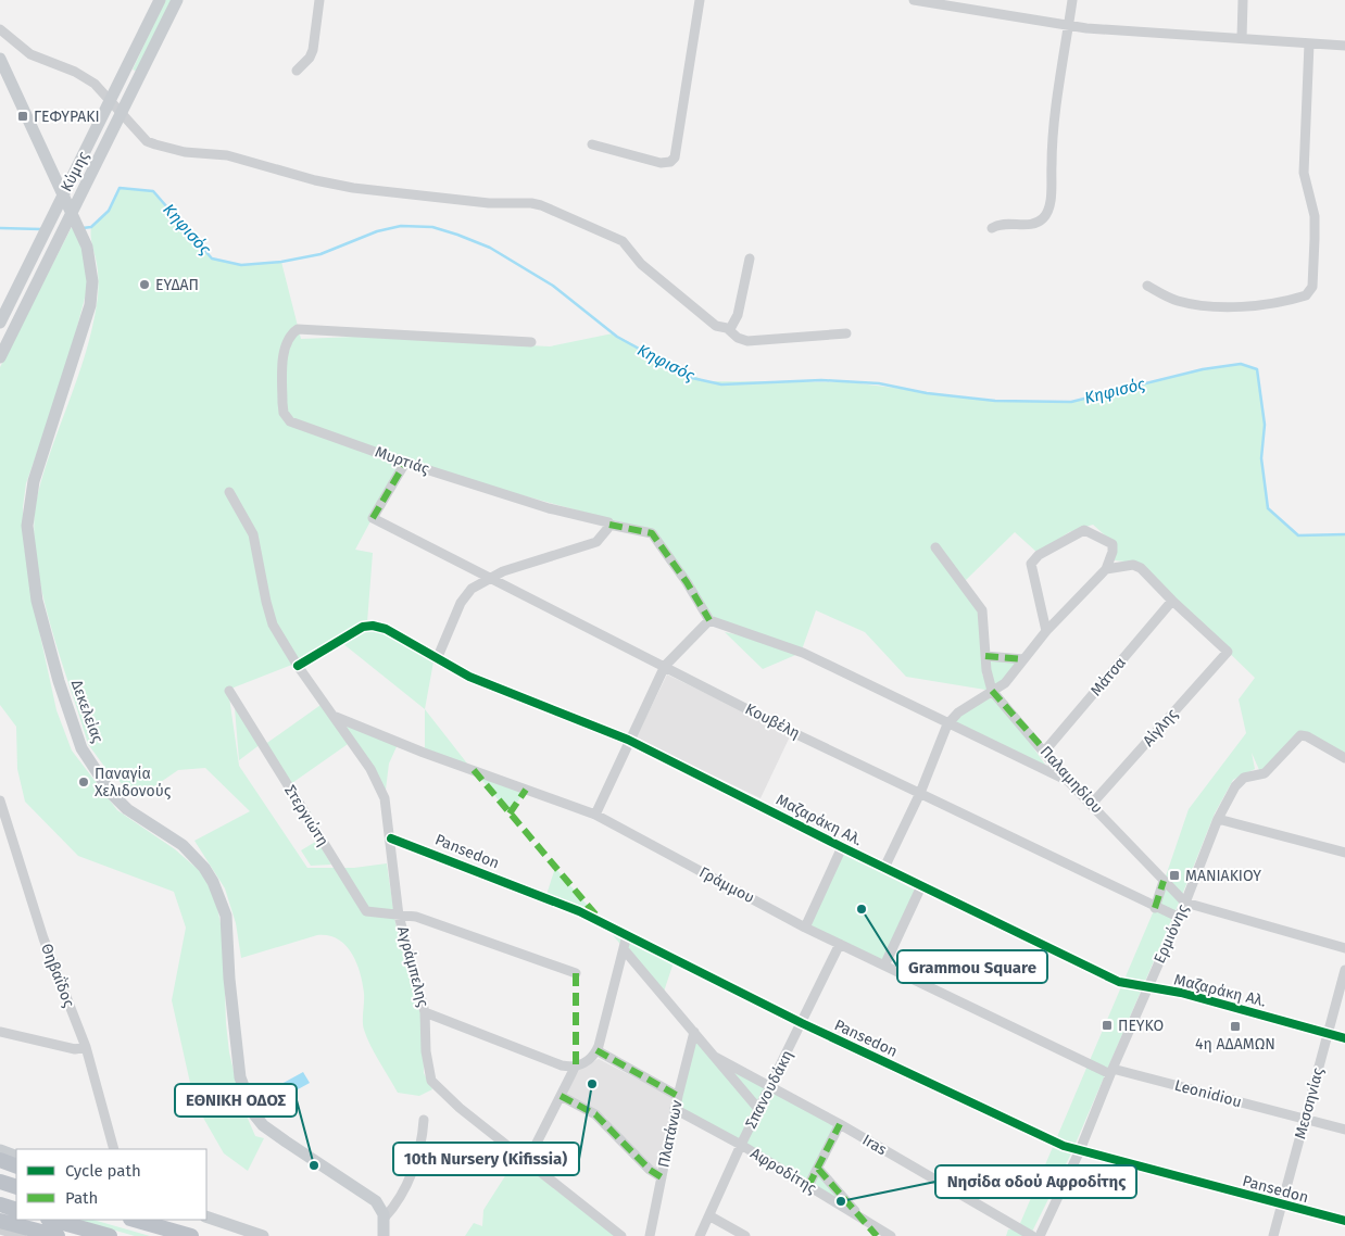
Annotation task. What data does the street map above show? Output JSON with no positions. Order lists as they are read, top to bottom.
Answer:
{
  "streets": {
    "main road": ["Κύμης", "Δεκελείας"],
    "street": [
      "Μυρτιάς",
      "Μάτσα",
      "Κουβέλη",
      "Αίγλης",
      "Παλαμηδίου",
      "Στεργιώτη",
      "Μαζαράκη Αλ.",
      "Pansedon",
      "Γράμμου",
      "Ερμιόνης",
      "Αγράμπελης",
      "Θηβαΐδος",
      "Σπανουδάκη",
      "Leonidiou",
      "Μεσσηνίας",
      "Πλατάνων",
      "Iras",
      "Αφροδίτης"
    ]
  },
  "crossings": [
    ["Μυρτιάς", "Κουβέλη"],
    ["Μάτσα", "Αίγλης"],
    ["Μάτσα", "Παλαμηδίου"],
    ["Κουβέλη", "Ερμιόνης"],
    ["Αίγλης", "Παλαμηδίου"],
    ["Παλαμηδίου", "Ερμιόνης"],
    ["Στεργιώτη", "Αγράμπελης"],
    ["Μαζαράκη Αλ.", "Ερμιόνης"],
    ["Μαζαράκη Αλ.", "Αγράμπελης"],
    ["Μαζαράκη Αλ.", "Μεσσηνίας"],
    ["Pansedon", "Ερμιόνης"],
    ["Pansedon", "Αγράμπελης"],
    ["Pansedon", "Σπανουδάκη"],
    ["Pansedon", "Μεσσηνίας"],
    ["Γράμμου", "Ερμιόνης"],
    ["Γράμμου", "Αγράμπελης"],
    ["Γράμμου", "Σπανουδάκη"],
    ["Γράμμου", "Leonidiou"],
    ["Ερμιόνης", "Leonidiou"],
    ["Ερμιόνης", "Iras"],
    ["Σπανουδάκη", "Iras"],
    ["Σπανουδάκη", "Αφροδίτης"],
    ["Leonidiou", "Μεσσηνίας"],
    ["Πλατάνων", "Iras"],
    ["Πλατάνων", "Αφροδίτης"]
  ],
  "water": ["Κηφισός"],
  "places": {
    "transit": [
      "ΓΕΦΥΡΑΚΙ",
      "ΜΑΝΙΑΚΙΟΥ",
      "ΠΕΥΚΟ",
      "4η ΑΔΑΜΩΝ"
    ],
    "other": [
      "ΕΥΔΑΠ",
      "Παναγία Χελιδονούς",
      "Grammou Square",
      "10th Nursery (Kifissia)",
      "ΕΘΝΙΚΗ ΟΔΟΣ",
      "Νησίδα οδού Αφροδίτης"
    ]
  },
  "legend": ["Cycle path", "Path"]
}
